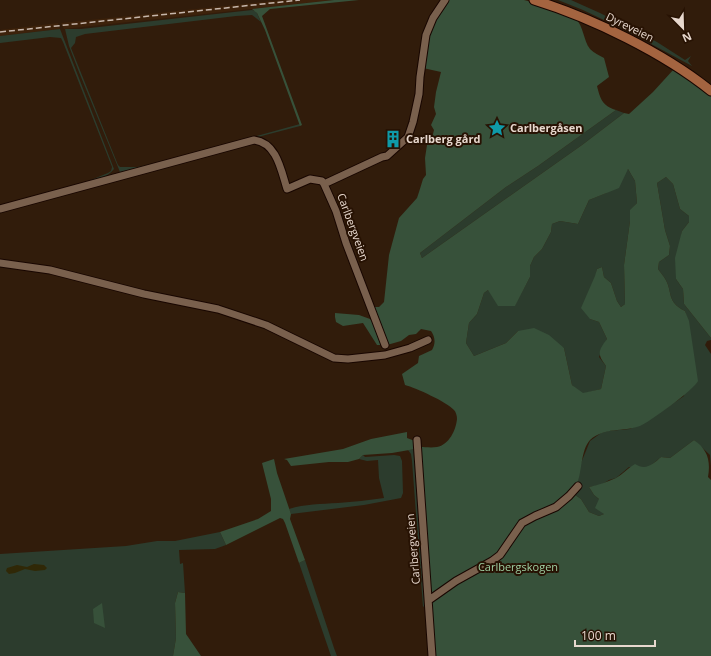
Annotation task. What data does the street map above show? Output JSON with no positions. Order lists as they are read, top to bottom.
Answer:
{
  "streets": {
    "main road": ["Dyreveien"],
    "street": ["Carlbergveien"]
  },
  "parks": ["Carlbergskogen"],
  "places": {
    "place": ["Carlbergåsen"],
    "building": ["Carlberg gård"]
  },
  "scale_bar": "100 m",
  "north": "bottom right"
}
